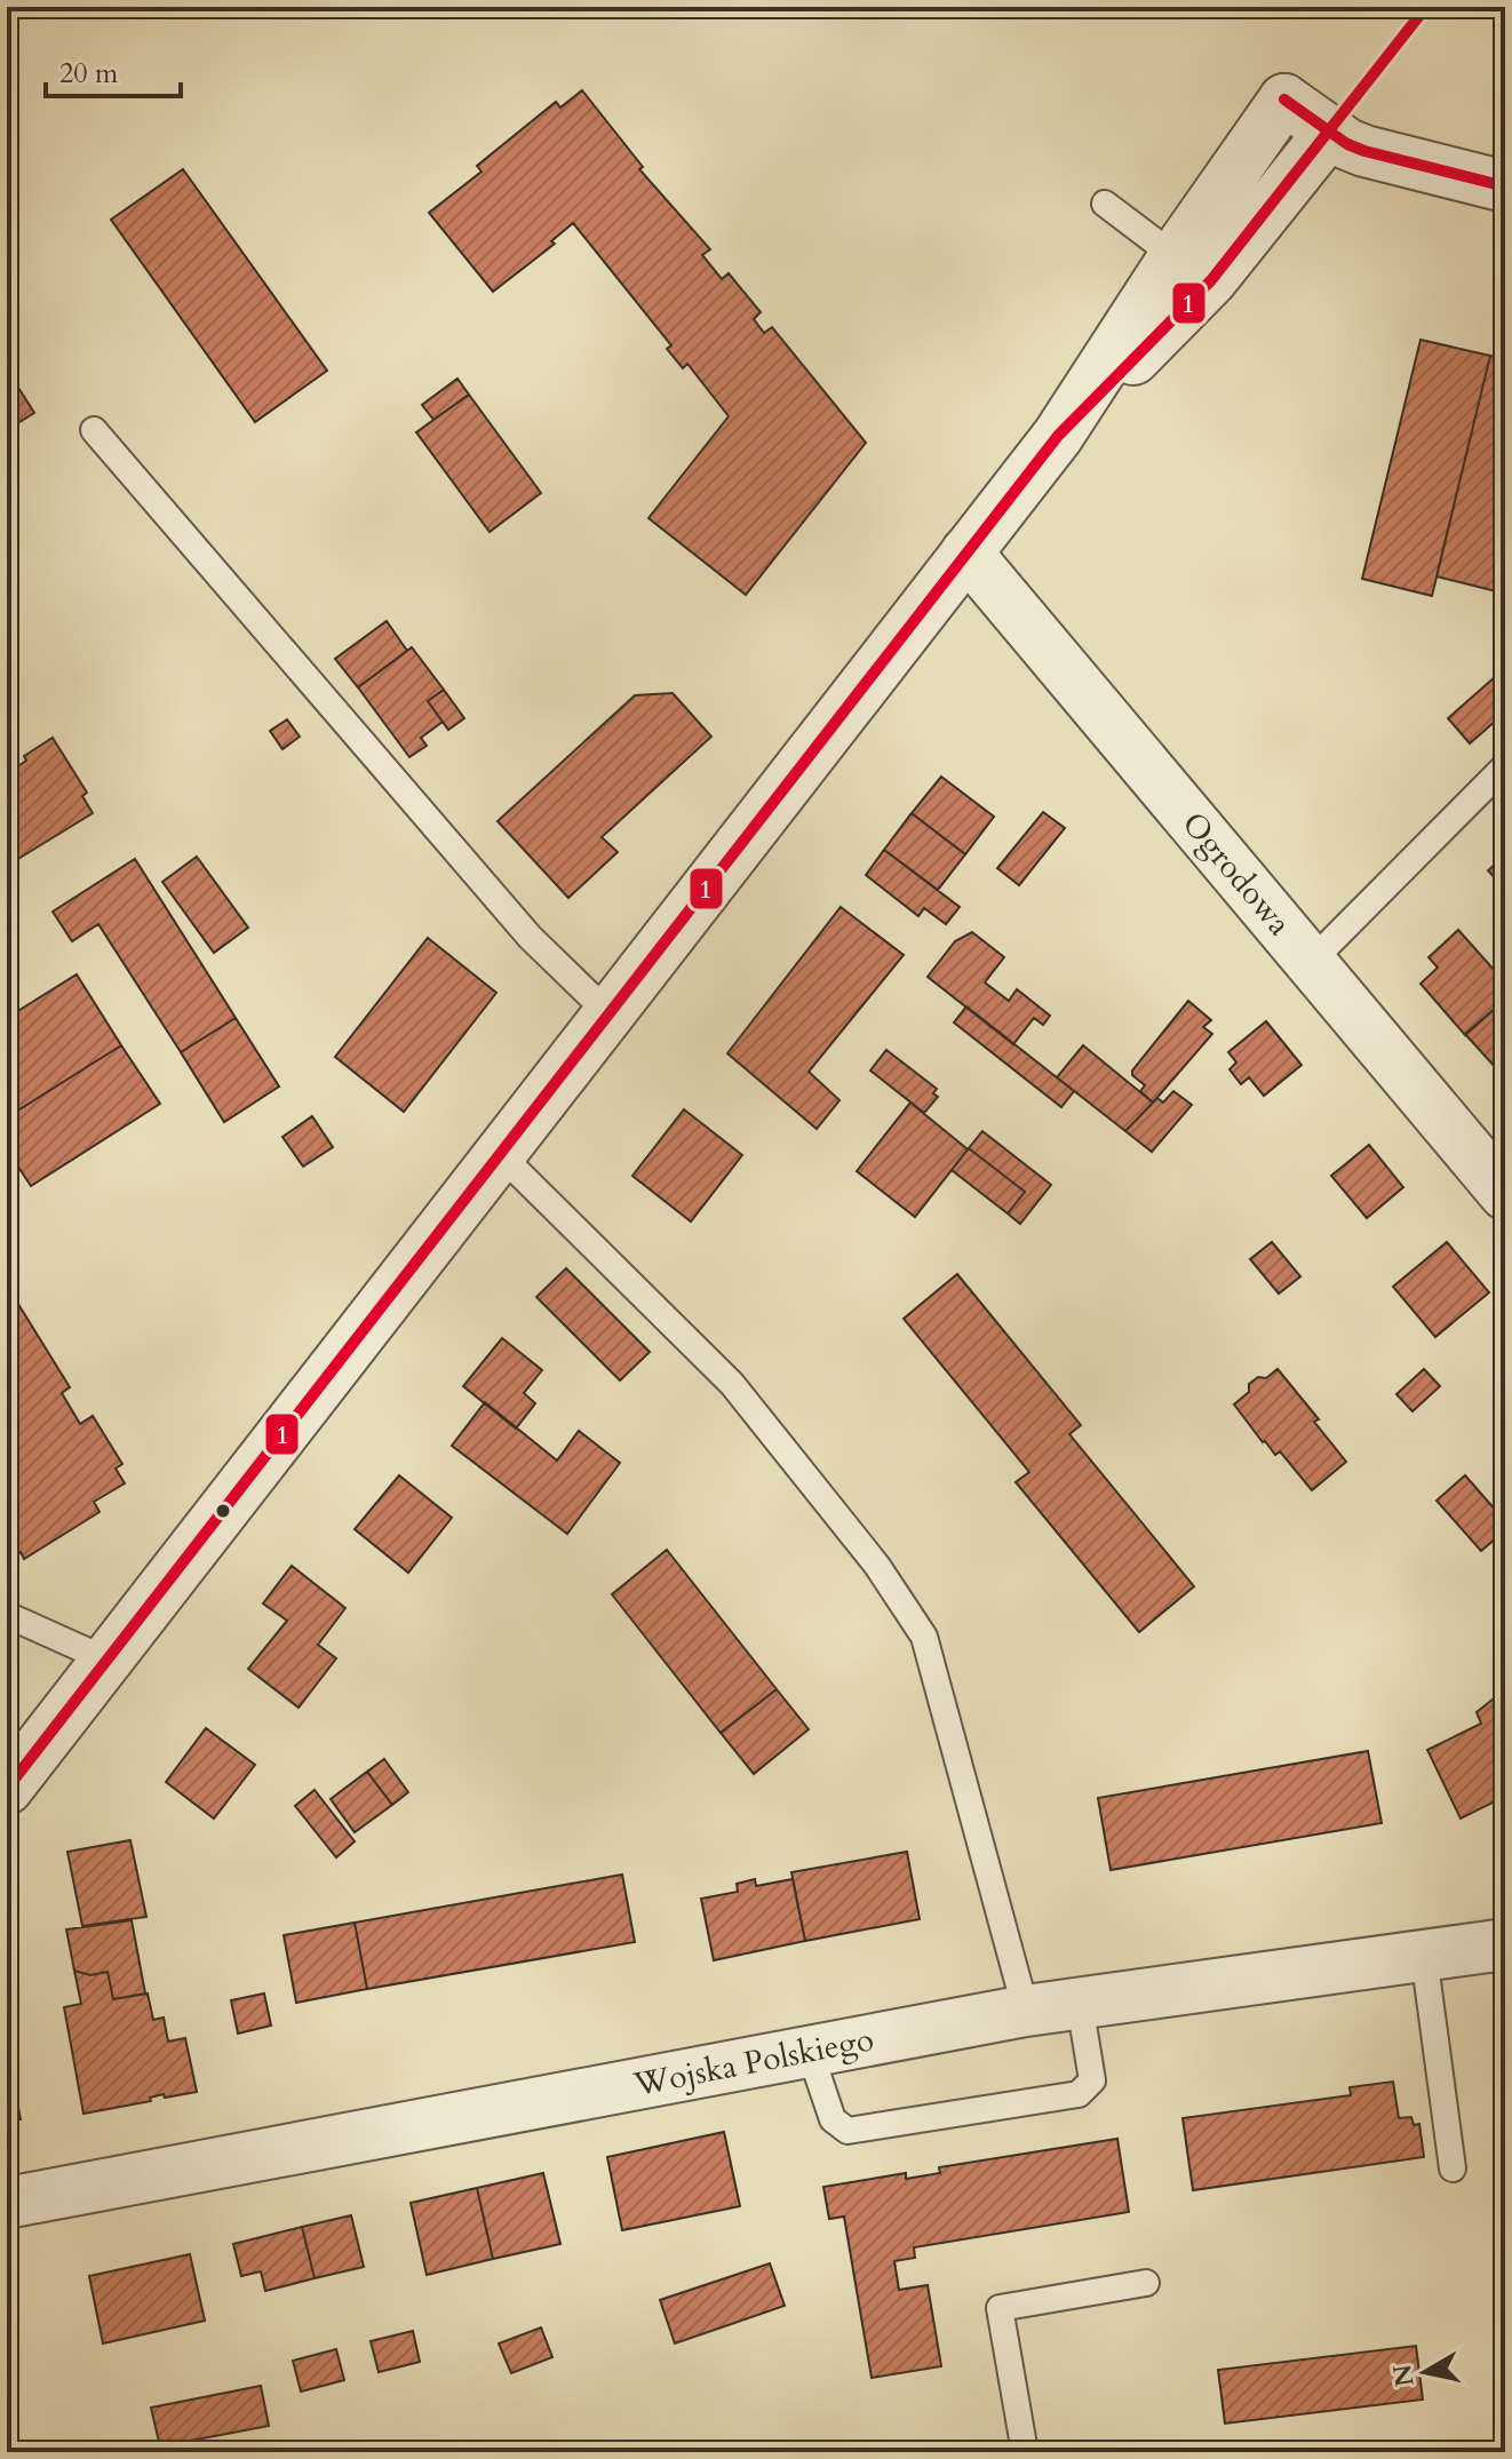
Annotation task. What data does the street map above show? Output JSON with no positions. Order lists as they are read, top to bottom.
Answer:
{
  "streets": {
    "street": ["Ogrodowa", "Wojska Polskiego"]
  },
  "lines": ["transit line 1"],
  "scale_bar": "20 m",
  "north": "left"
}
